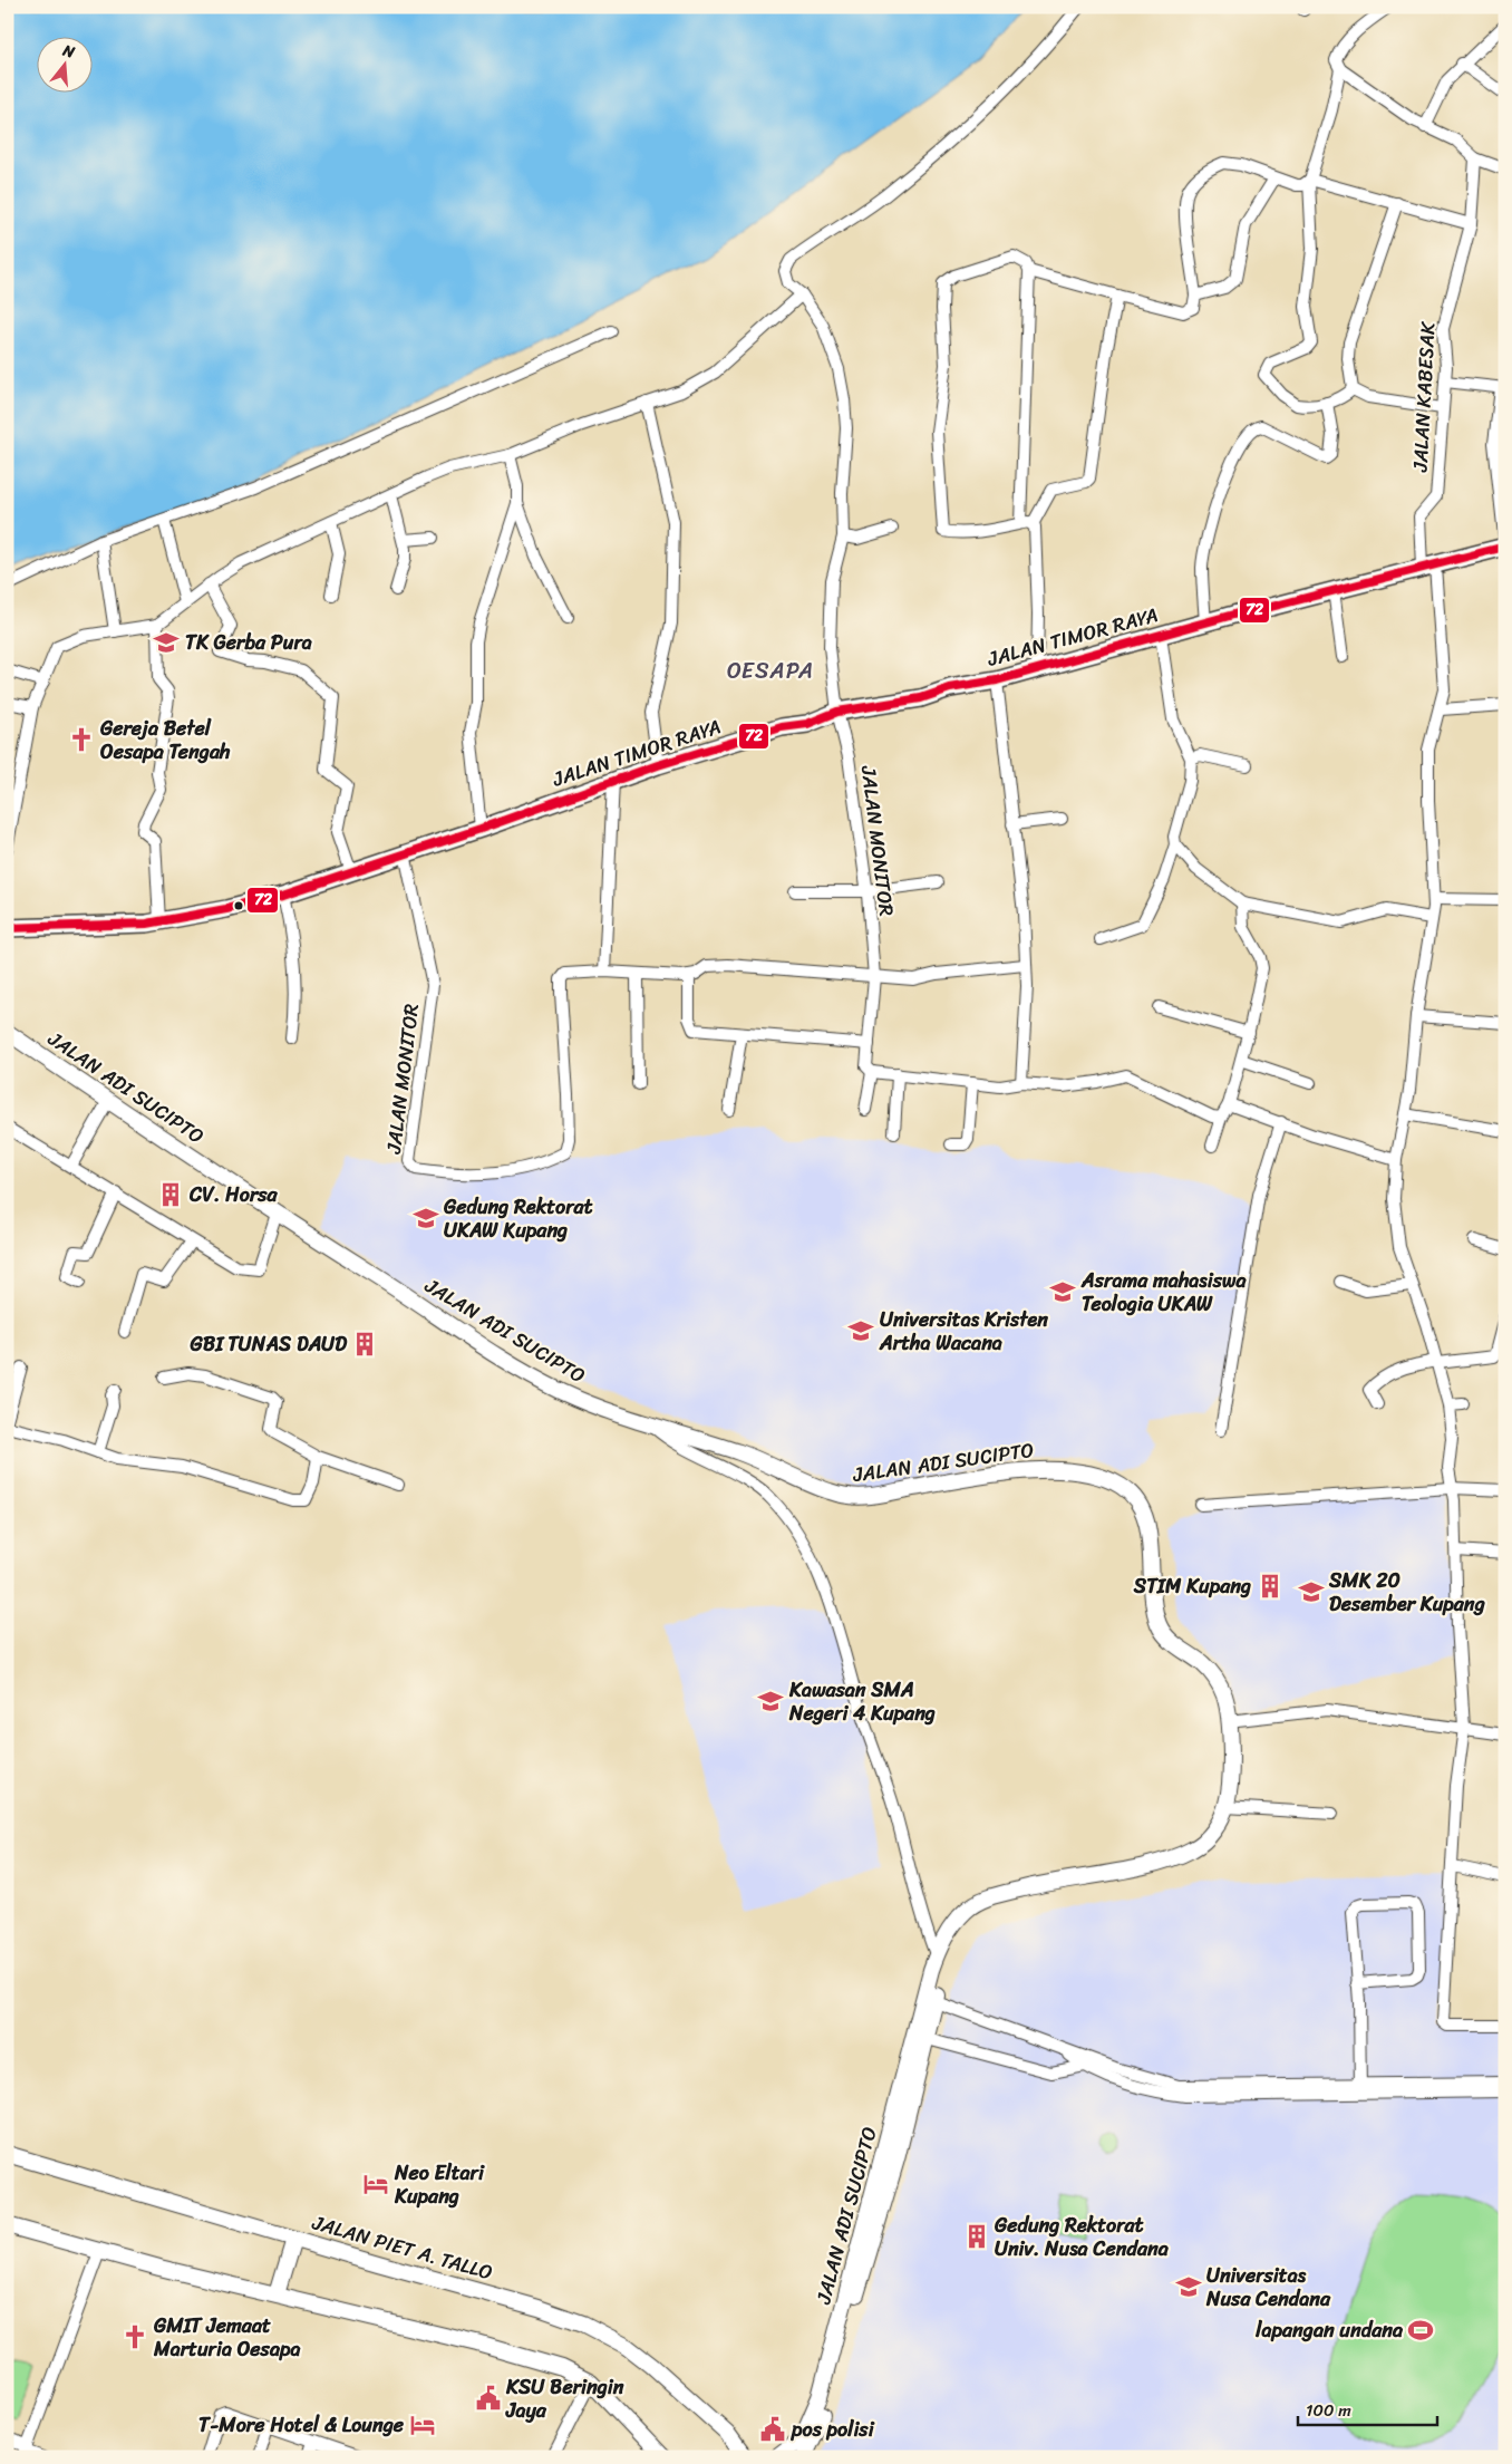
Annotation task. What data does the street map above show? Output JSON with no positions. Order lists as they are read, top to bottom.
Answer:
{
  "streets": {
    "highway": ["JALAN TIMOR RAYA"],
    "main road": ["JALAN ADI SUCIPTO", "JALAN PIET A. TALLO"],
    "street": ["JALAN KABESAK", "JALAN MONITOR"]
  },
  "crossings": [
    ["JALAN KABESAK", "JALAN TIMOR RAYA"],
    ["JALAN TIMOR RAYA", "JALAN MONITOR"]
  ],
  "districts": ["OESAPA"],
  "places": {
    "school or university": [
      "TK Gerba Pura",
      "Gedung Rektorat UKAW Kupang",
      "Asrama mahasiswa Teologia UKAW",
      "Universitas Kristen Artha Wacana",
      "SMK 20 Desember Kupang",
      "Kawasan SMA Negeri 4 Kupang",
      "Universitas Nusa Cendana"
    ],
    "church": ["Gereja Betel Oesapa Tengah", "GMIT Jemaat Marturia Oesapa"],
    "building": [
      "CV. Horsa",
      "GBI TUNAS DAUD",
      "STIM Kupang",
      "Gedung Rektorat Univ. Nusa Cendana"
    ],
    "hotel": ["Neo Eltari Kupang", "T-More Hotel & Lounge"],
    "sports": ["lapangan undana"],
    "public building": ["KSU Beringin Jaya", "pos polisi"]
  },
  "lines": ["transit line 72"],
  "scale_bar": "100 m",
  "north": "top"
}
